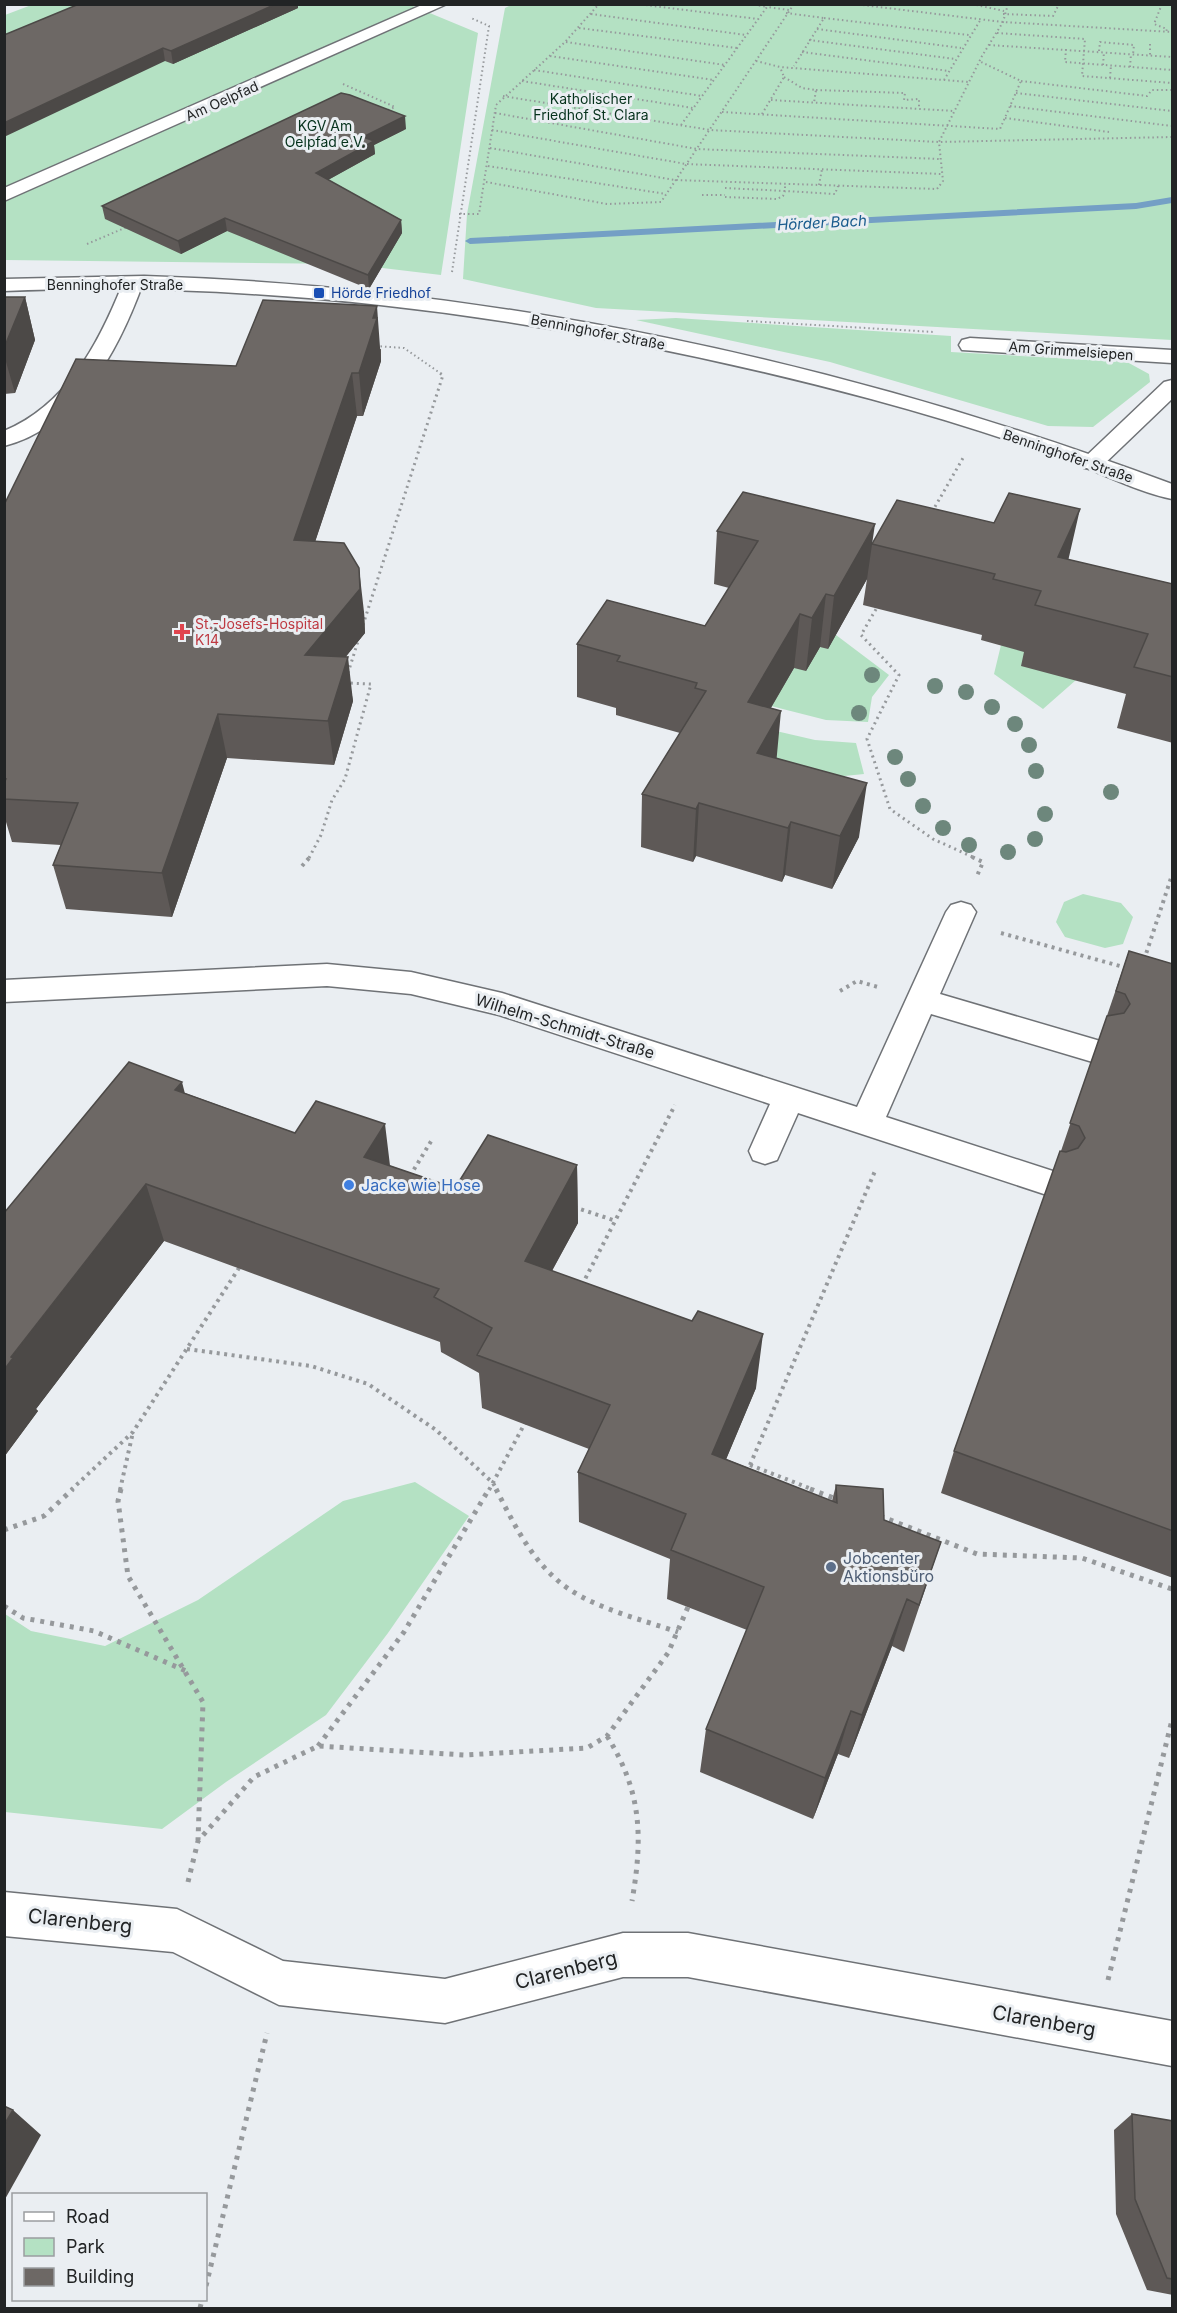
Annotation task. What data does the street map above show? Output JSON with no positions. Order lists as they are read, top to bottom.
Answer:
{
  "streets": {
    "street": [
      "Am Oelpfad",
      "Benninghofer Straße",
      "Am Grimmelsiepen",
      "Wilhelm-Schmidt-Straße",
      "Clarenberg"
    ]
  },
  "water": ["Hörder Bach"],
  "parks": ["Katholischer Friedhof St. Clara", "KGV Am Oelpfad e.V."],
  "places": {
    "transit": ["Hörde Friedhof"],
    "health": ["St.-Josefs-Hospital K14"],
    "other": ["Jacke wie Hose", "Jobcenter Aktionsbüro"]
  },
  "legend": ["Road", "Park", "Building"]
}
